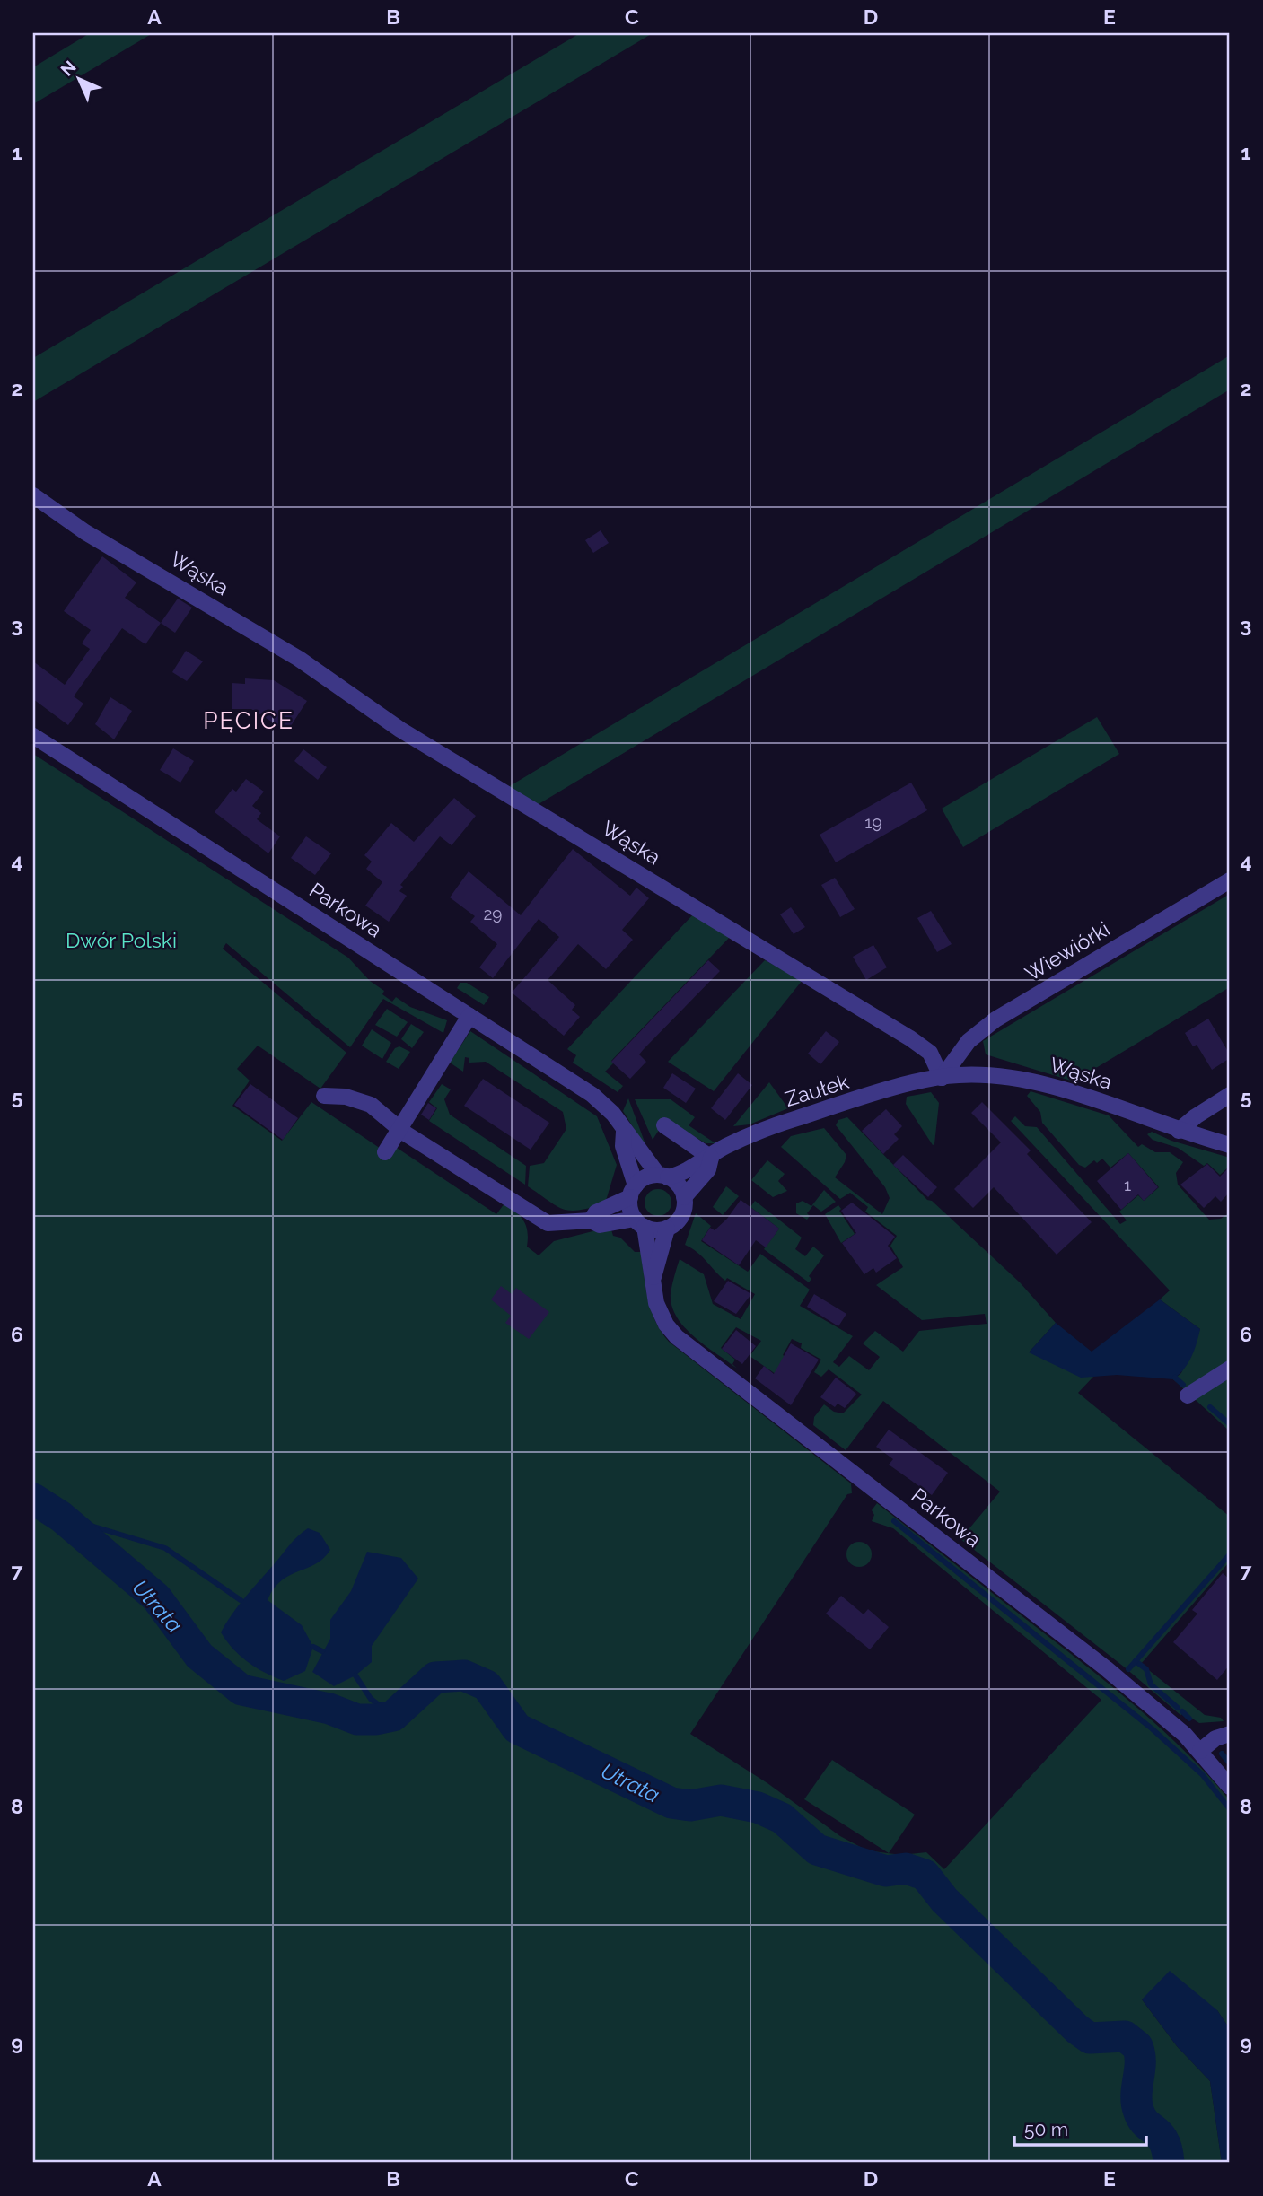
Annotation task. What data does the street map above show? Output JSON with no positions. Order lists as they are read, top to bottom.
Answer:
{
  "streets": {
    "street": [
      "Wąska",
      "Parkowa",
      "Wiewiórki",
      "Zaułek"
    ]
  },
  "crossings": [
    ["Wąska", "Wiewiórki"],
    ["Wąska", "Zaułek"],
    ["Parkowa", "Zaułek"],
    ["Wiewiórki", "Zaułek"]
  ],
  "districts": ["PĘCICE"],
  "water": ["Utrata"],
  "parks": ["Dwór Polski"],
  "house_numbers": ["19", "29", "1"],
  "scale_bar": "50 m",
  "north": "top left",
  "grid": {
    "columns": [
      "A",
      "B",
      "C",
      "D",
      "E"
    ],
    "rows": [
      "1",
      "2",
      "3",
      "4",
      "5",
      "6",
      "7",
      "8",
      "9"
    ]
  }
}
